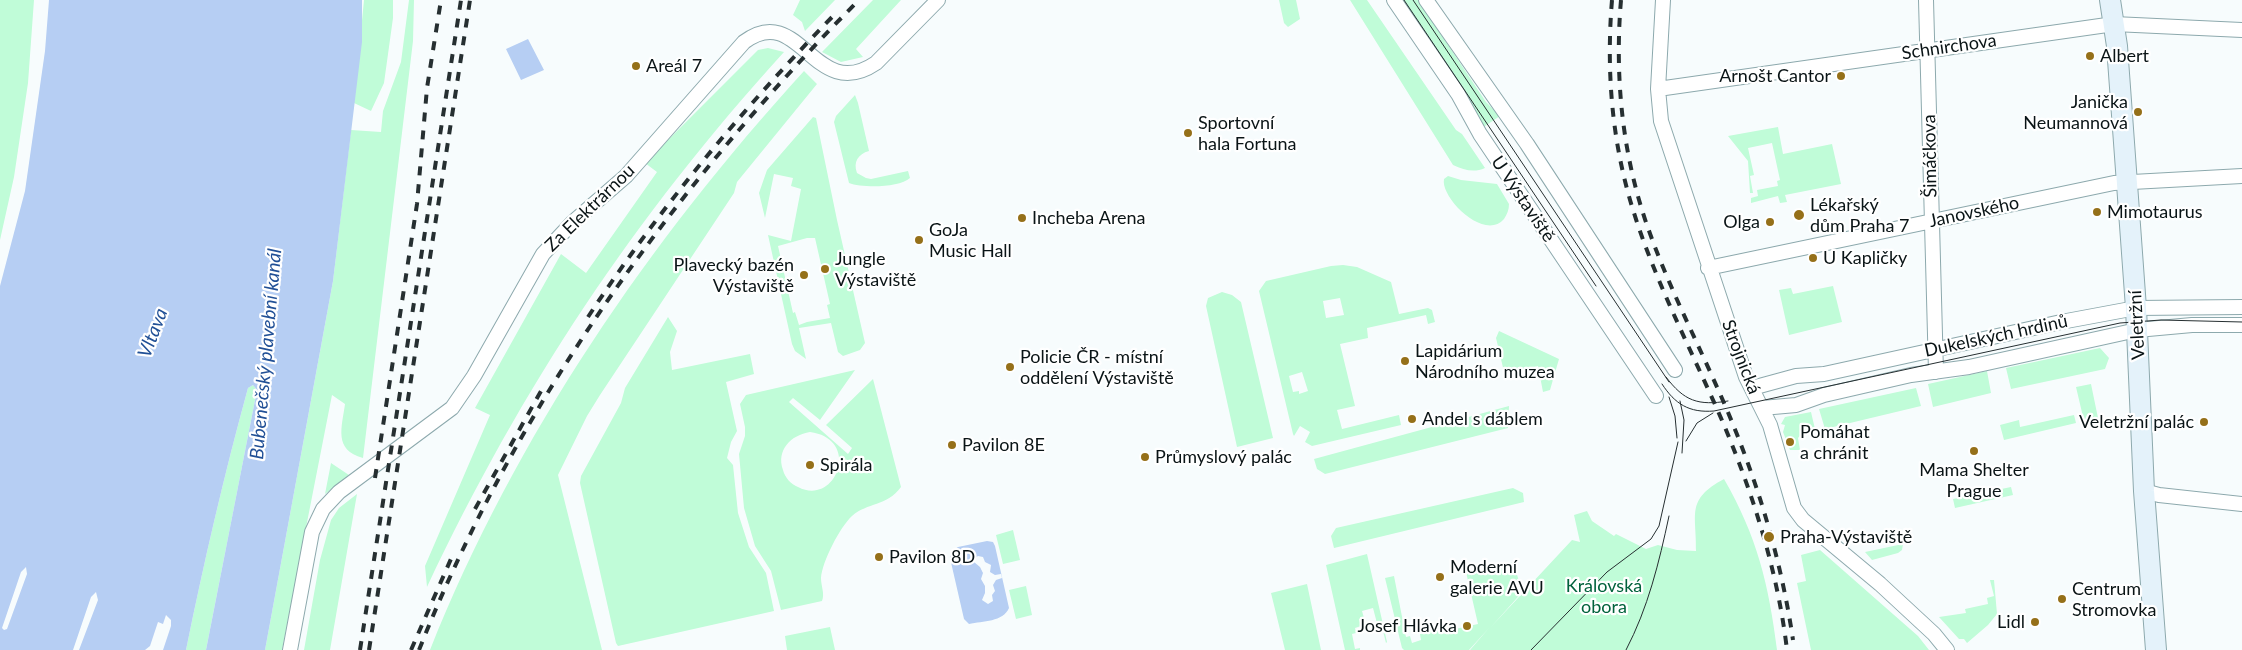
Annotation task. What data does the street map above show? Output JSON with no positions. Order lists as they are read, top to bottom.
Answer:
{
  "streets": {
    "main road": ["Veletržní"],
    "street": [
      "Schnirchova",
      "Šimáčkova",
      "U Výstaviště",
      "Za Elektrárnou",
      "Janovského",
      "Dukelských hrdinů",
      "Strojnická"
    ]
  },
  "crossings": [
    ["Schnirchova", "Šimáčkova"],
    ["Schnirchova", "Veletržní"],
    ["Schnirchova", "Strojnická"],
    ["Šimáčkova", "Janovského"],
    ["Šimáčkova", "Dukelských hrdinů"],
    ["Janovského", "Veletržní"],
    ["Janovského", "Strojnická"],
    ["Veletržní", "Dukelských hrdinů"],
    ["Dukelských hrdinů", "Strojnická"]
  ],
  "water": ["Vltava", "Bubenečský plavební kanál"],
  "parks": ["Královská obora"],
  "places": [
    "Albert",
    "Areál 7",
    "Arnošt Cantor",
    "Janička Neumannová",
    "Sportovní hala Fortuna",
    "Mimotaurus",
    "Lékařský dům Praha 7",
    "Incheba Arena",
    "Olga",
    "GoJa Music Hall",
    "U Kapličky",
    "Jungle Výstaviště",
    "Plavecký bazén Výstaviště",
    "Lapidárium Národního muzea",
    "Policie ČR - místní oddělení Výstaviště",
    "Andel s dáblem",
    "Veletržní palác",
    "Pomáhat a chránit",
    "Pavilon 8E",
    "Mama Shelter Prague",
    "Průmyslový palác",
    "Spirála",
    "Praha-Výstaviště",
    "Pavilon 8D",
    "Moderní galerie AVU",
    "Centrum Stromovka",
    "Lidl",
    "Josef Hlávka"
  ]
}
